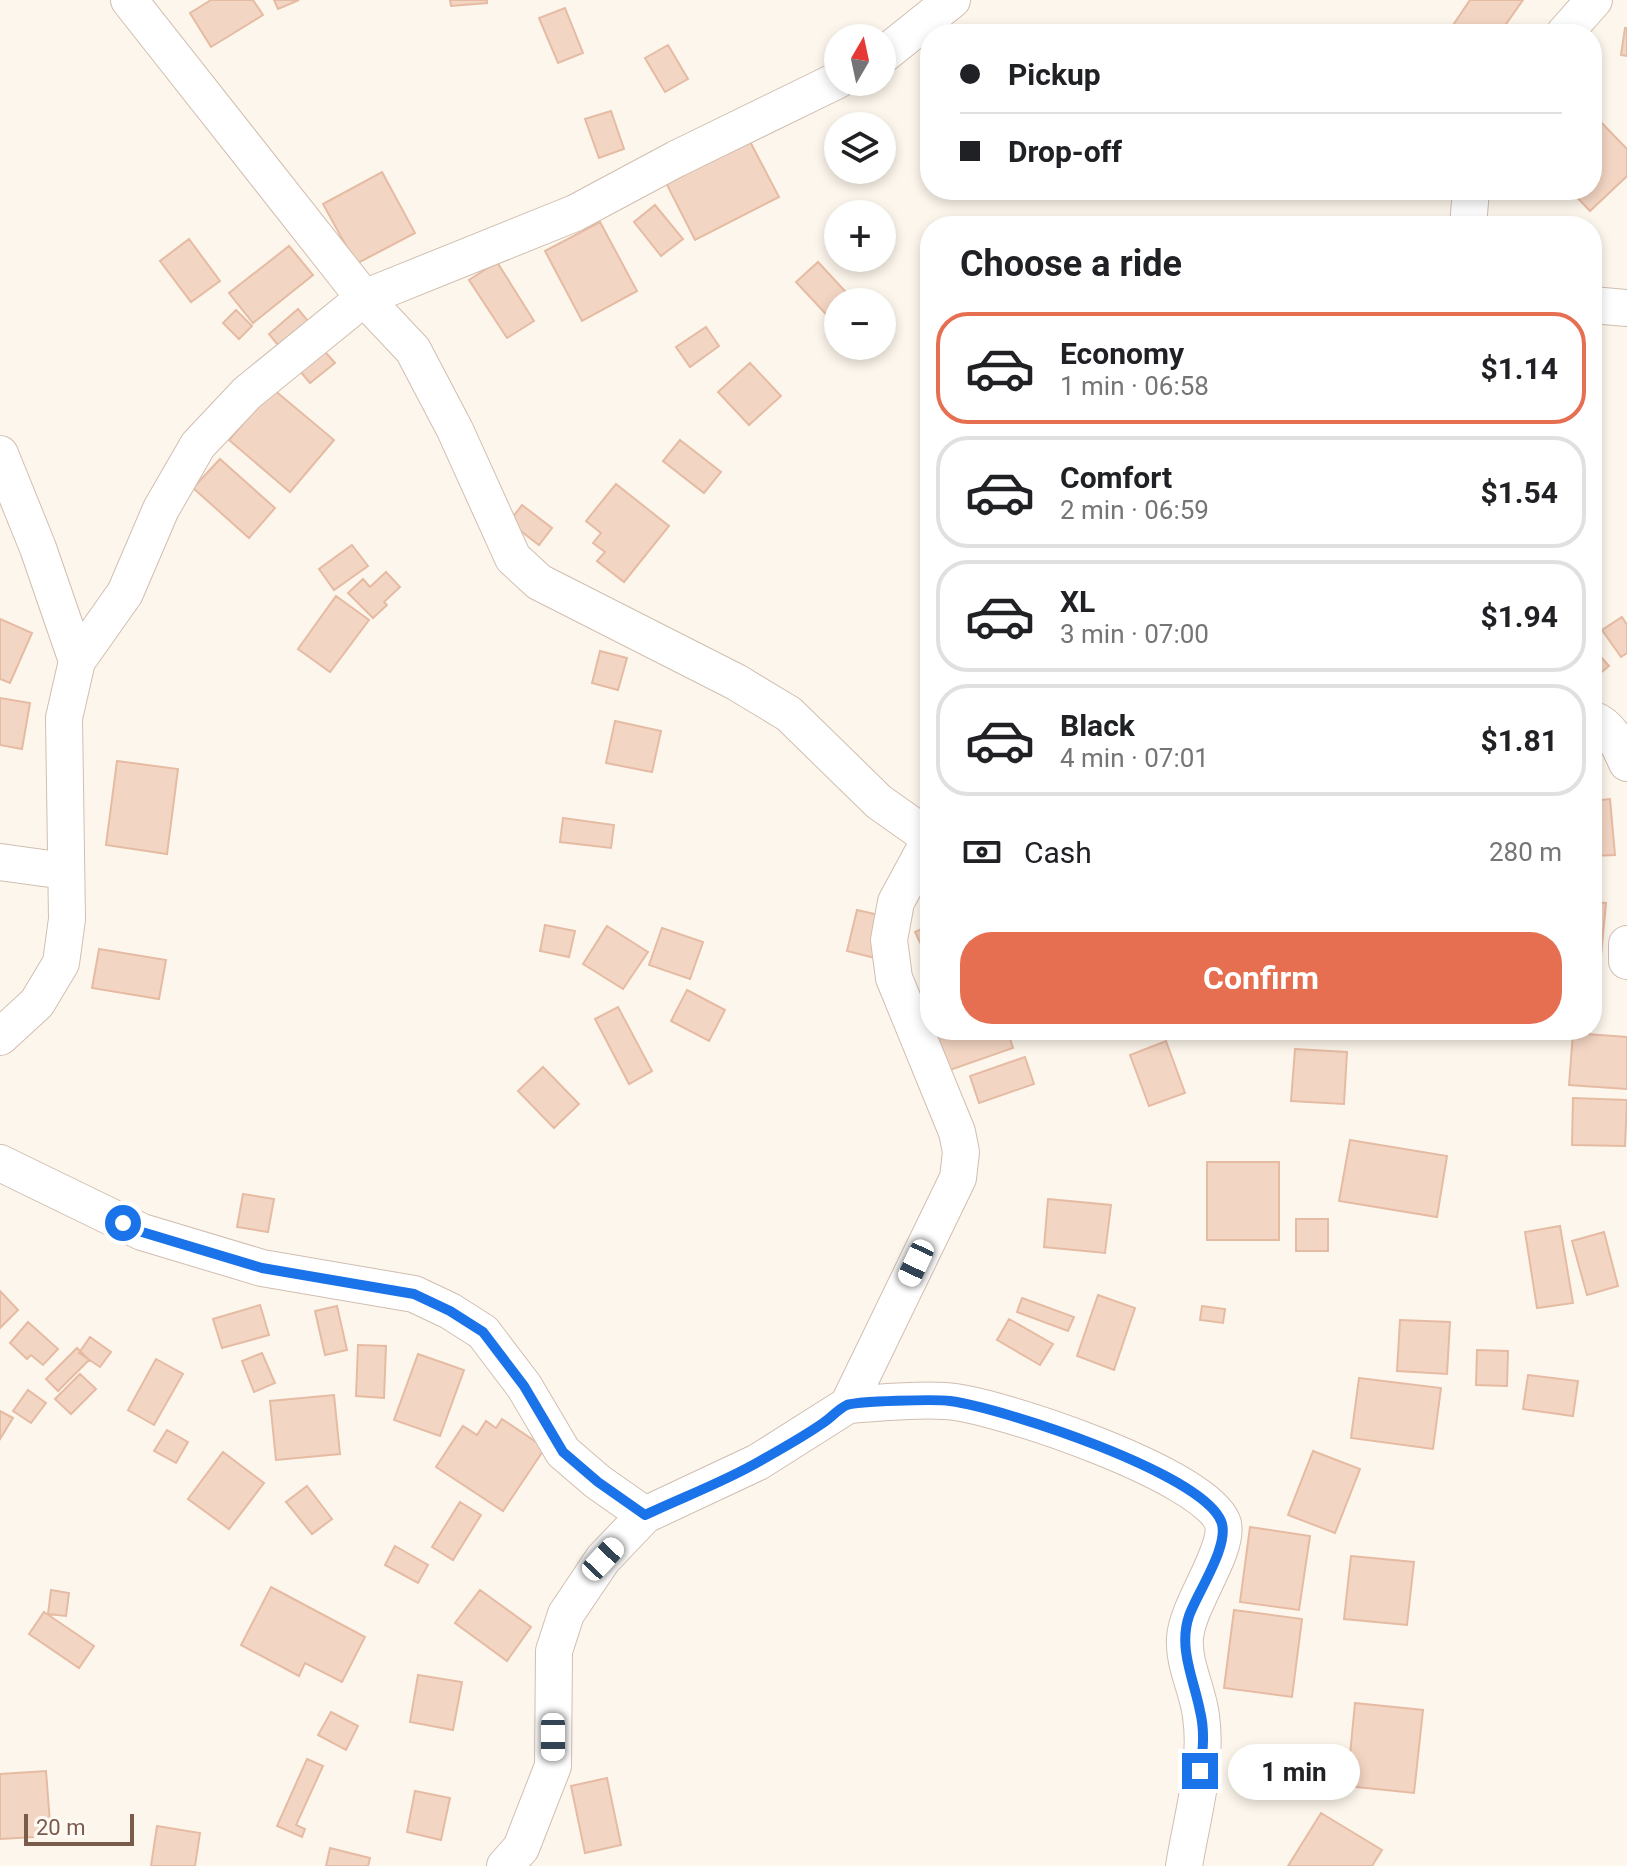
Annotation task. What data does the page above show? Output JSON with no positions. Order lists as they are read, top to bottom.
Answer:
{
  "scale_bar": "20 m",
  "north": "top",
  "page": {
    "map_buttons": ["+", "−"],
    "banner": ["Pickup", "Drop-off"],
    "heading": "Choose a ride",
    "list": [
      {
        "name": "Economy",
        "note": "1 min · 06:58",
        "value": "$1.14"
      },
      {
        "name": "Comfort",
        "note": "2 min · 06:59",
        "value": "$1.54"
      },
      {
        "name": "XL",
        "note": "3 min · 07:00",
        "value": "$1.94"
      },
      {
        "name": "Black",
        "note": "4 min · 07:01",
        "value": "$1.81"
      }
    ],
    "pay": ["Cash", "280 m"],
    "buttons": "Confirm",
    "bubble": "1 min",
    "scale": "20 m"
  }
}
